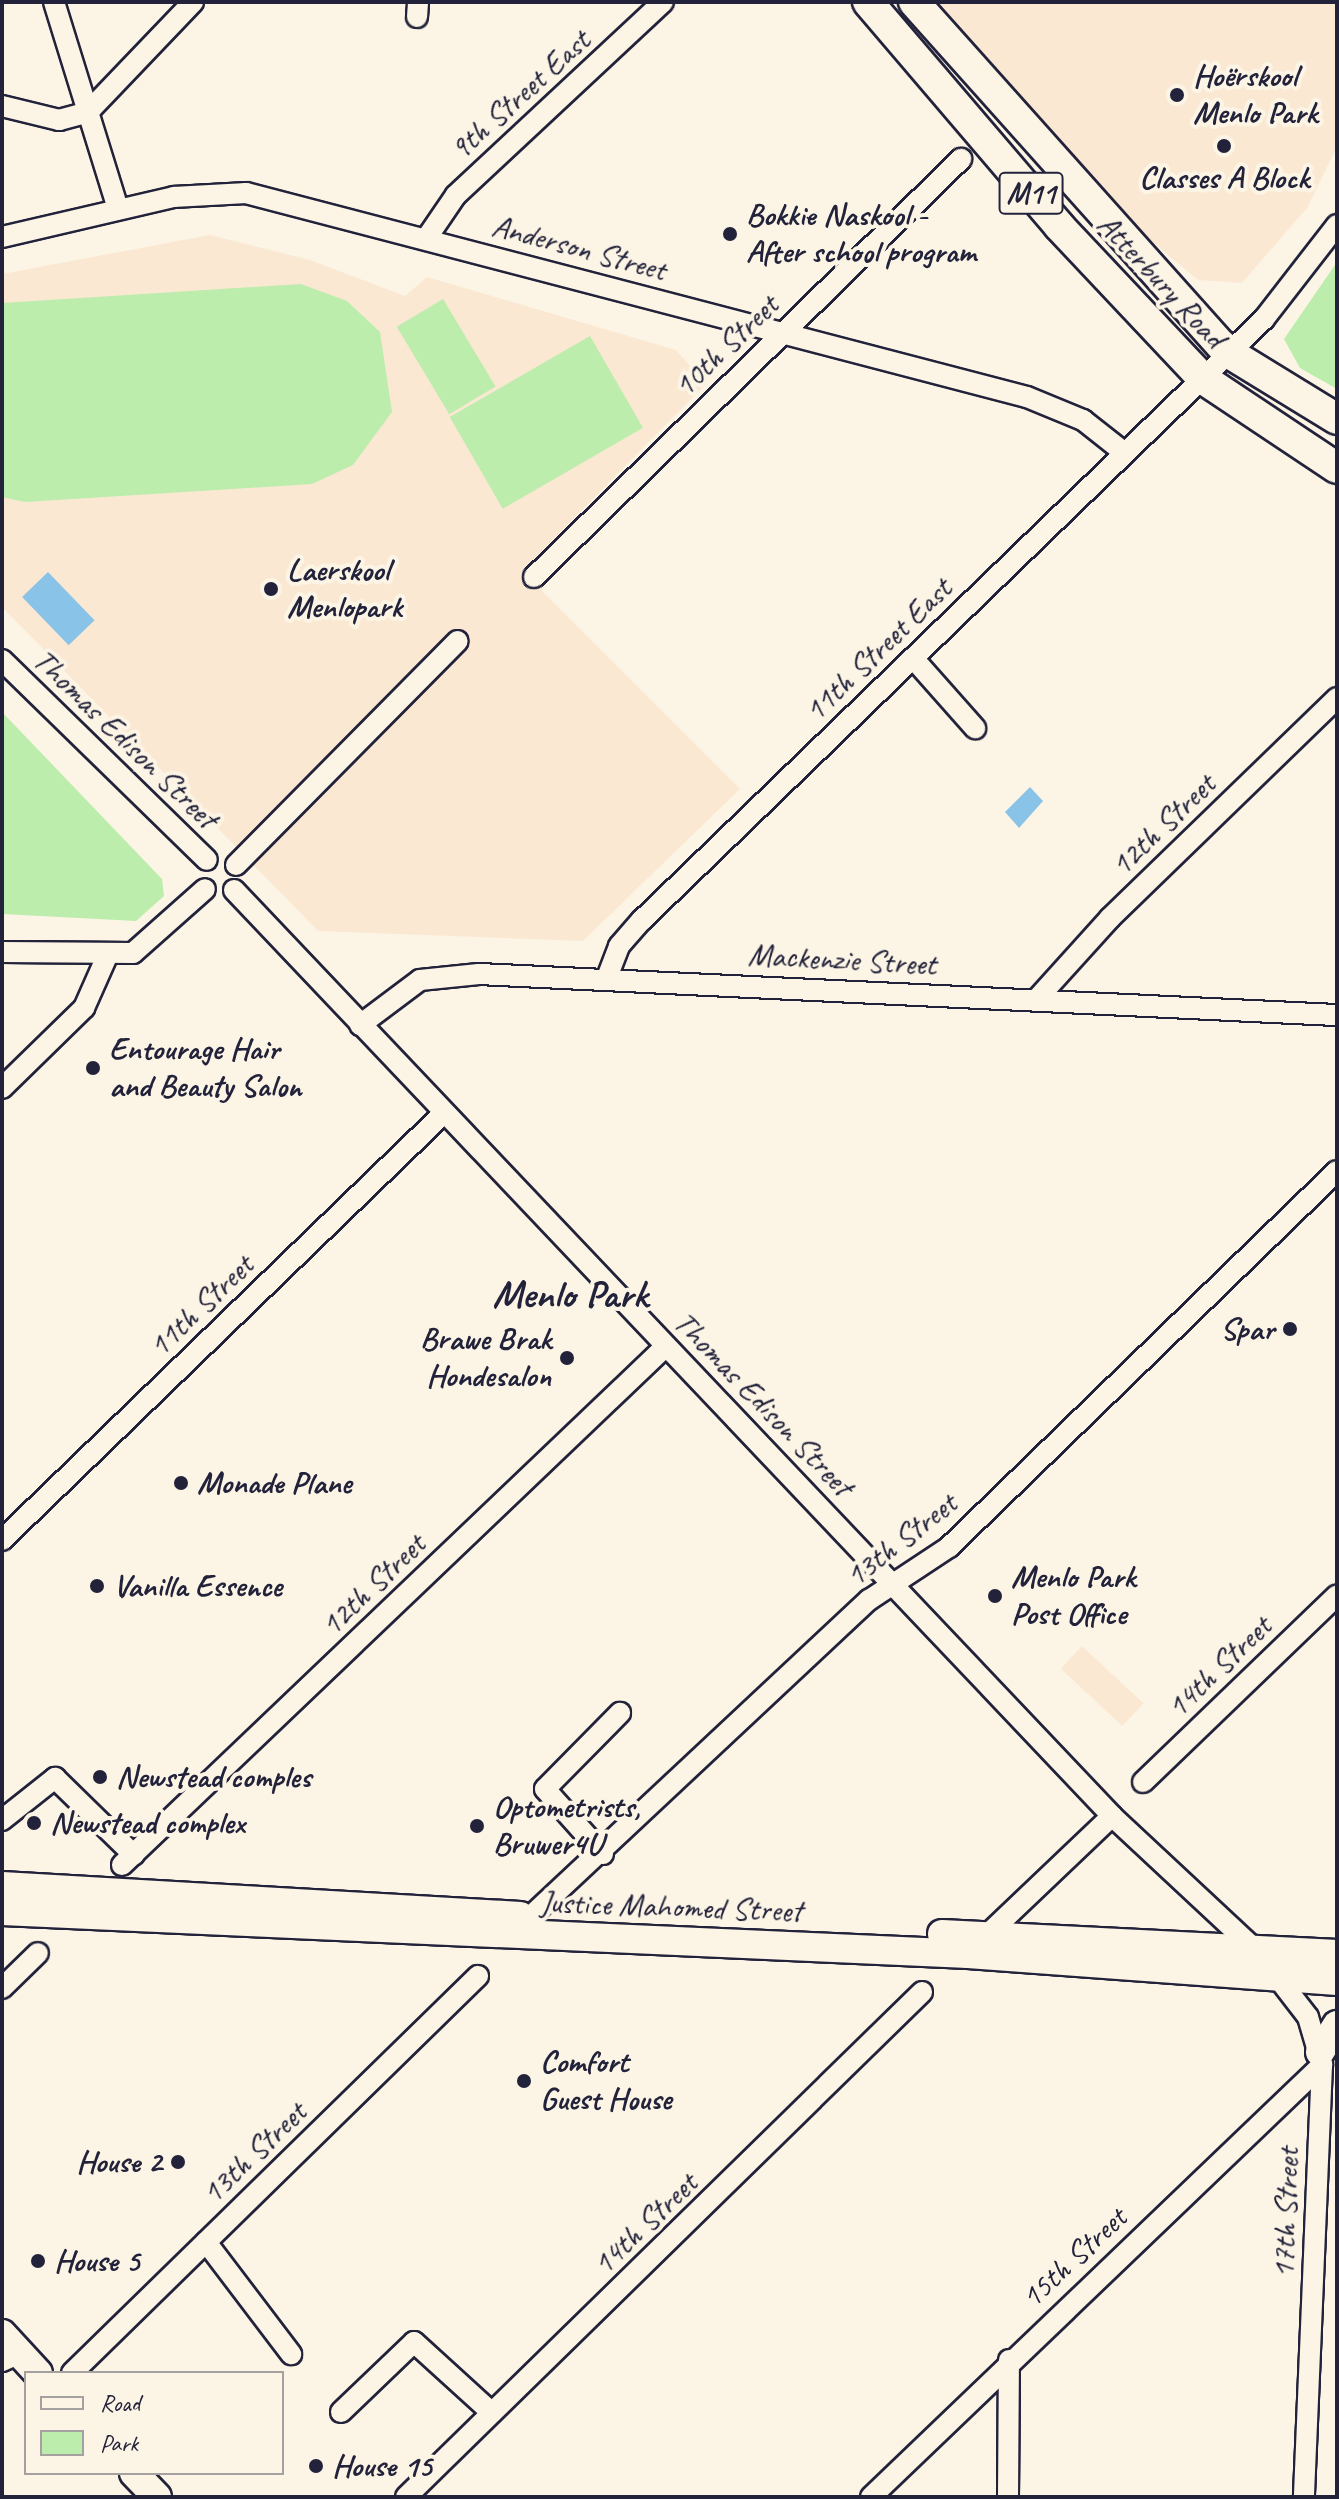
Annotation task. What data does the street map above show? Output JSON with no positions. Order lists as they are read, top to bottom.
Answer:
{
  "streets": {
    "main road": ["M11", "Atterbury Road", "Justice Mahomed Street"],
    "street": [
      "9th Street East",
      "Anderson Street",
      "10th Street",
      "11th Street East",
      "Thomas Edison Street",
      "12th Street",
      "Mackenzie Street",
      "11th Street",
      "13th Street",
      "14th Street",
      "17th Street",
      "15th Street"
    ]
  },
  "crossings": [
    ["9th Street East", "Anderson Street"],
    ["Anderson Street", "10th Street"],
    ["Anderson Street", "11th Street East"],
    ["Atterbury Road", "11th Street East"],
    ["11th Street East", "Mackenzie Street"],
    ["Thomas Edison Street", "12th Street"],
    ["Thomas Edison Street", "Mackenzie Street"],
    ["Thomas Edison Street", "11th Street"],
    ["Thomas Edison Street", "13th Street"],
    ["Thomas Edison Street", "Justice Mahomed Street"],
    ["Thomas Edison Street", "17th Street"],
    ["12th Street", "Mackenzie Street"],
    ["13th Street", "Justice Mahomed Street"],
    ["Justice Mahomed Street", "17th Street"],
    ["17th Street", "15th Street"]
  ],
  "districts": ["Menlo Park"],
  "places": [
    "Hoërskool Menlo Park",
    "Classes A Block",
    "Bokkie Naskool - After school program",
    "Laerskool Menlopark",
    "Entourage Hair and Beauty Salon",
    "Spar",
    "Brawe Brak Hondesalon",
    "Monade Plane",
    "Vanilla Essence",
    "Menlo Park Post Office",
    "Newstead comples",
    "Newstead complex",
    "Optometrists, Bruwer4U",
    "Comfort Guest House",
    "House 2",
    "House 5",
    "House 15"
  ],
  "legend": ["Road", "Park"]
}
